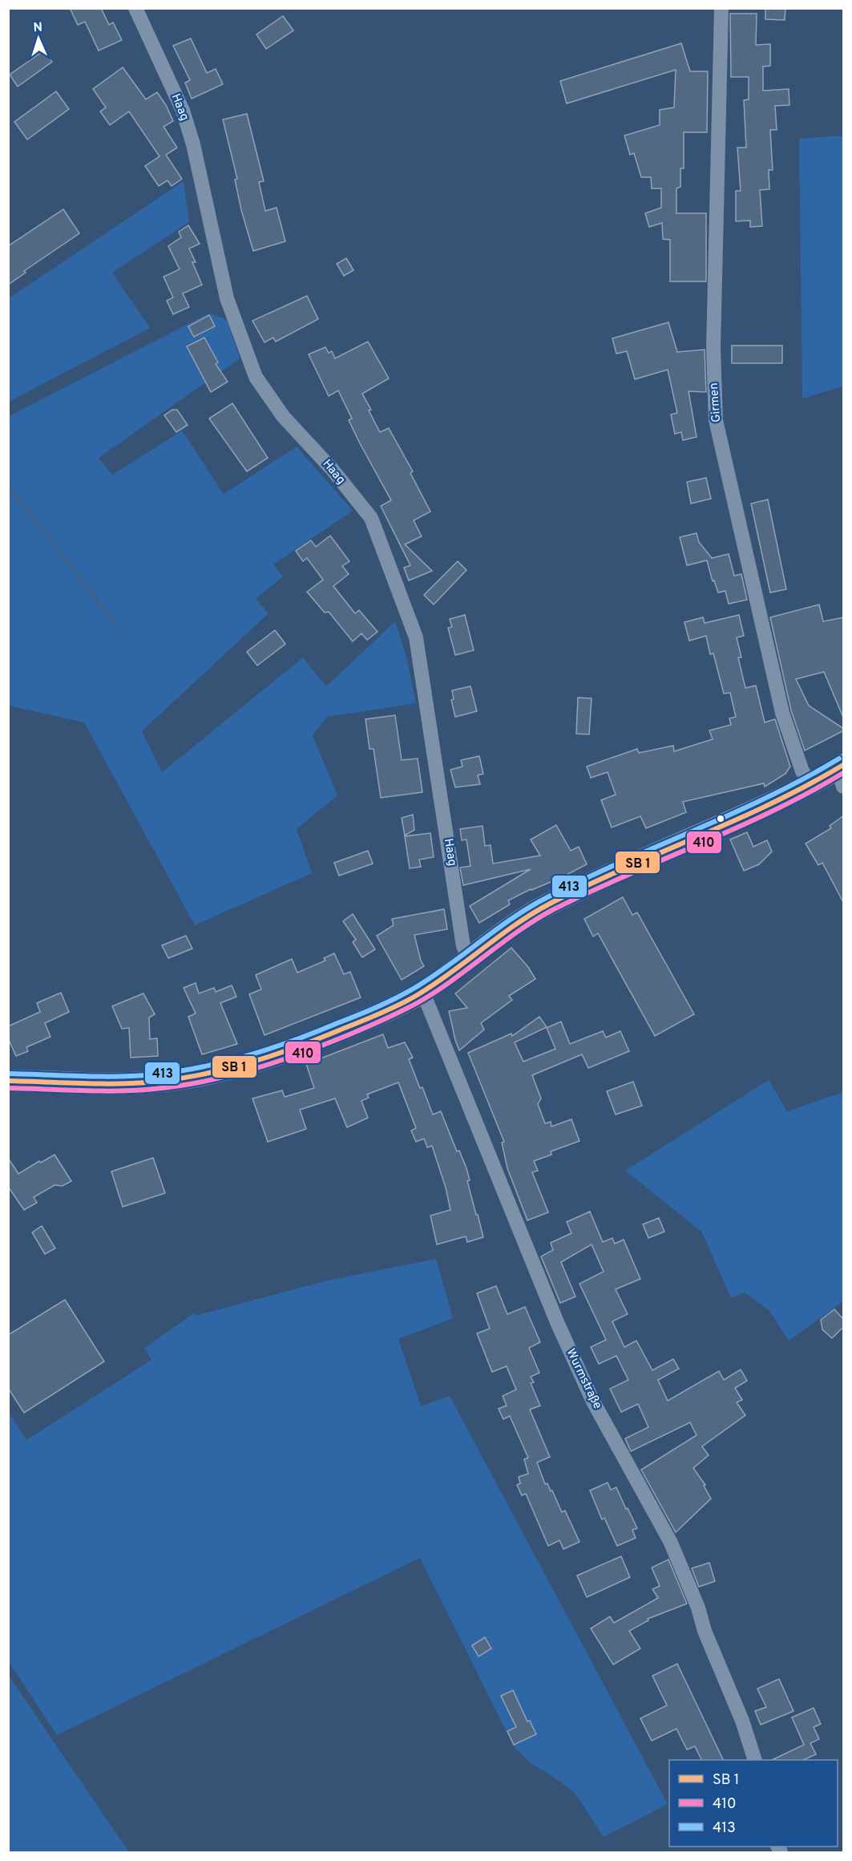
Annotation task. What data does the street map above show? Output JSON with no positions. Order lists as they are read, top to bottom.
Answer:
{
  "streets": {
    "street": ["Haag", "Girmen", "Wurmstraße"]
  },
  "lines": ["transit line 413", "transit line 410"],
  "legend": ["SB 1", "410", "413"],
  "north": "top"
}
